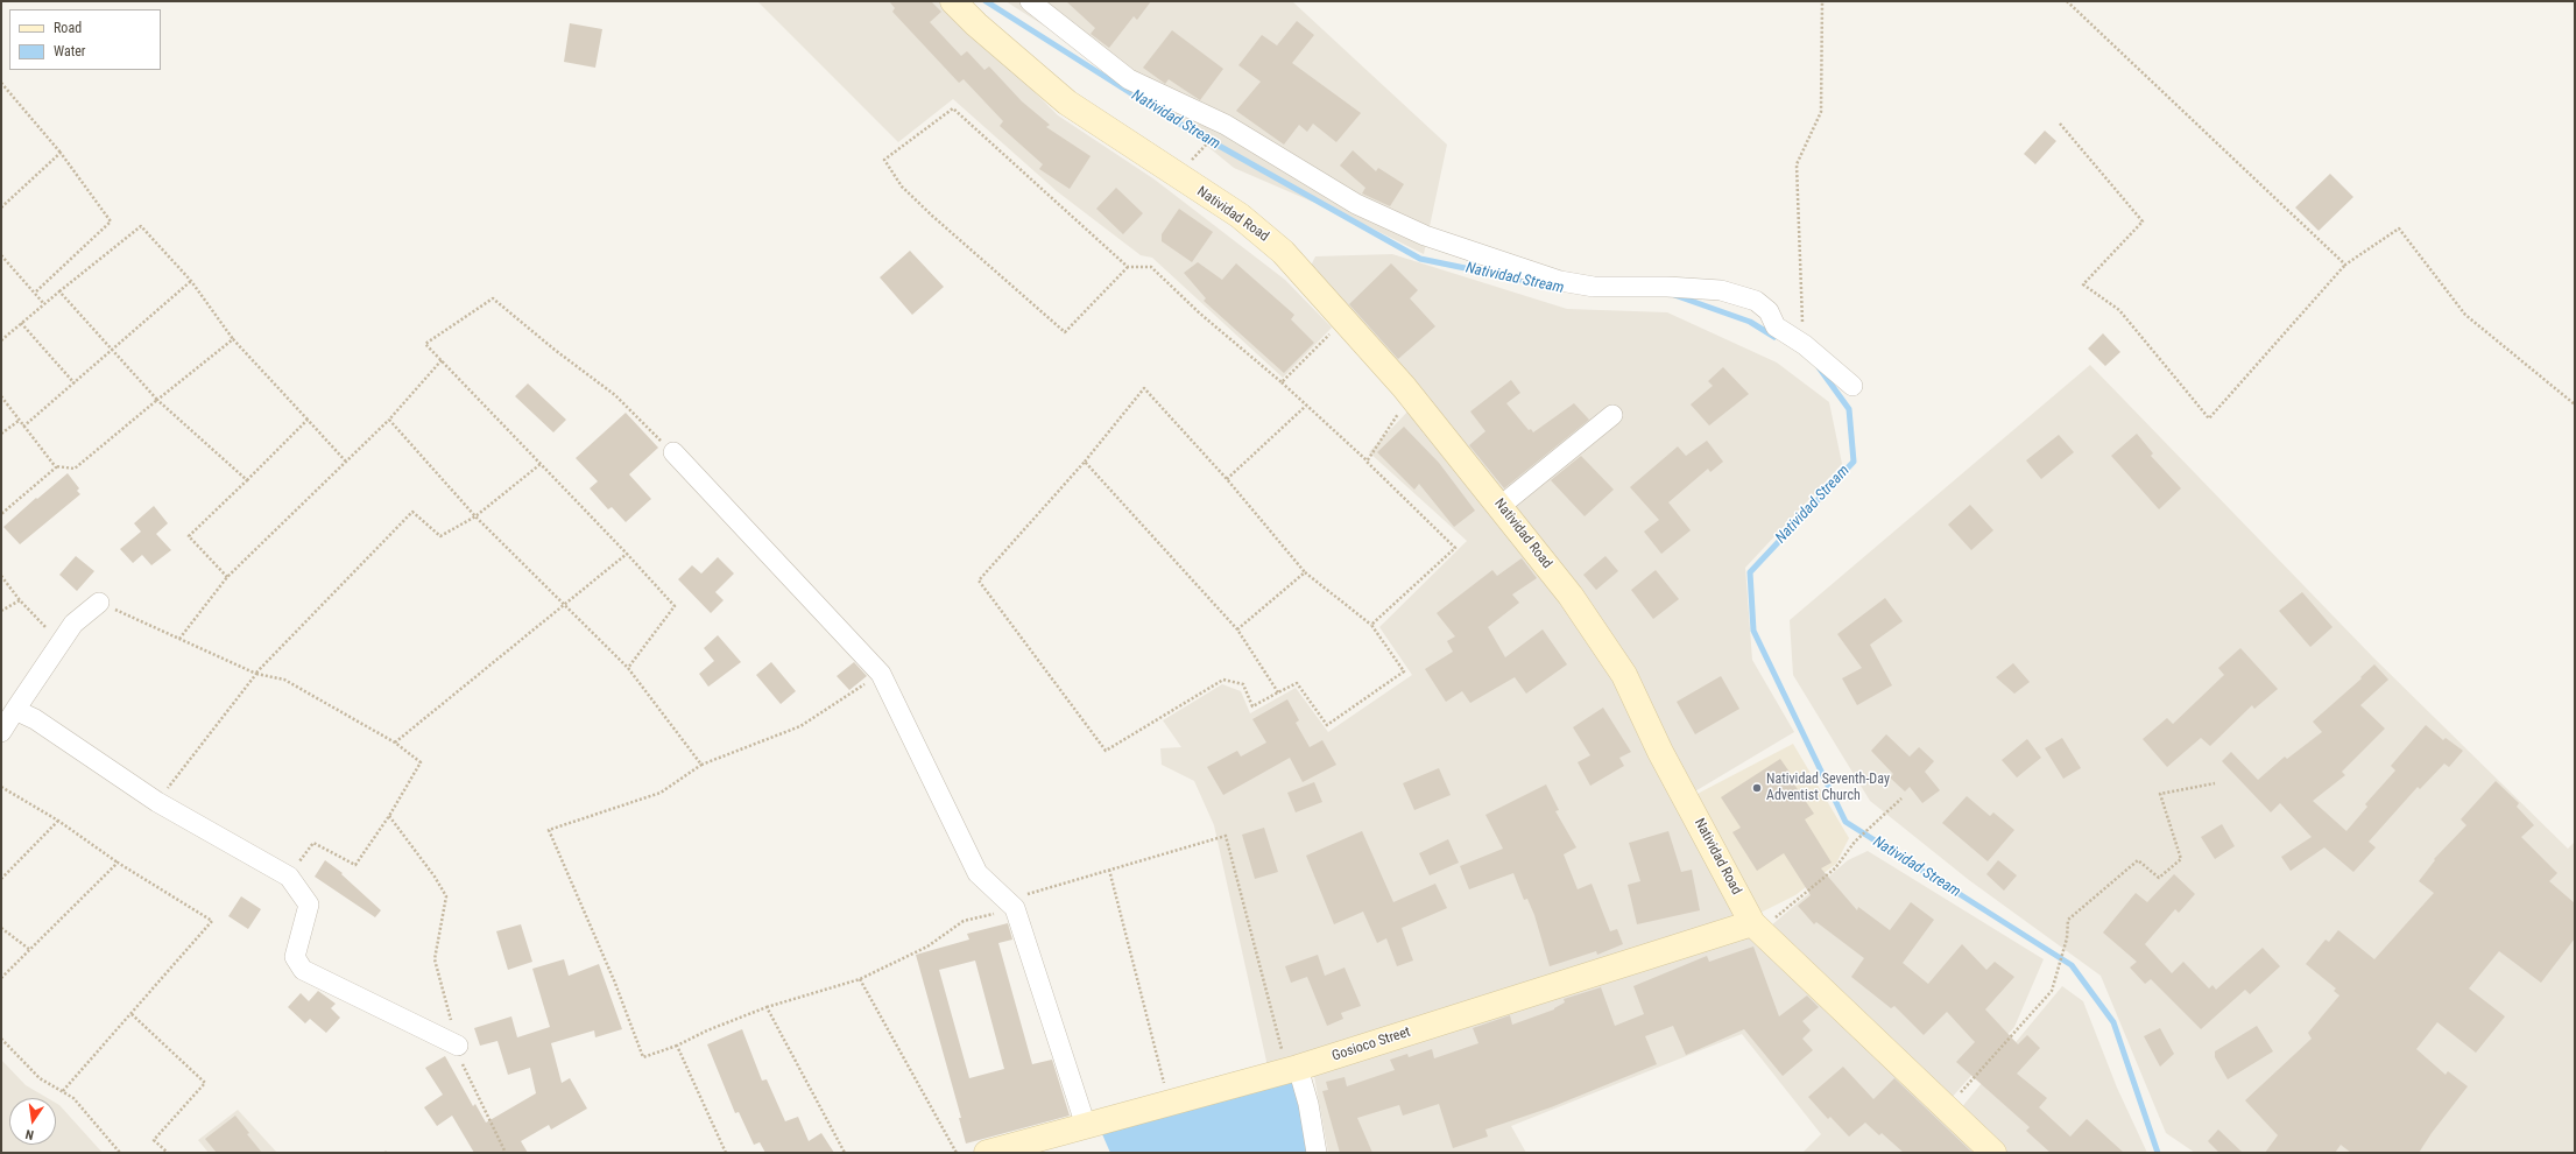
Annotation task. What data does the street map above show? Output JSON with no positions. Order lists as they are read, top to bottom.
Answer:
{
  "streets": {
    "street": ["Natividad Road", "Gosioco Street"]
  },
  "crossings": [
    ["Natividad Road", "Gosioco Street"]
  ],
  "water": ["Natividad Stream"],
  "places": ["Natividad Seventh-Day Adventist Church"],
  "legend": ["Road", "Water"],
  "north": "bottom"
}
